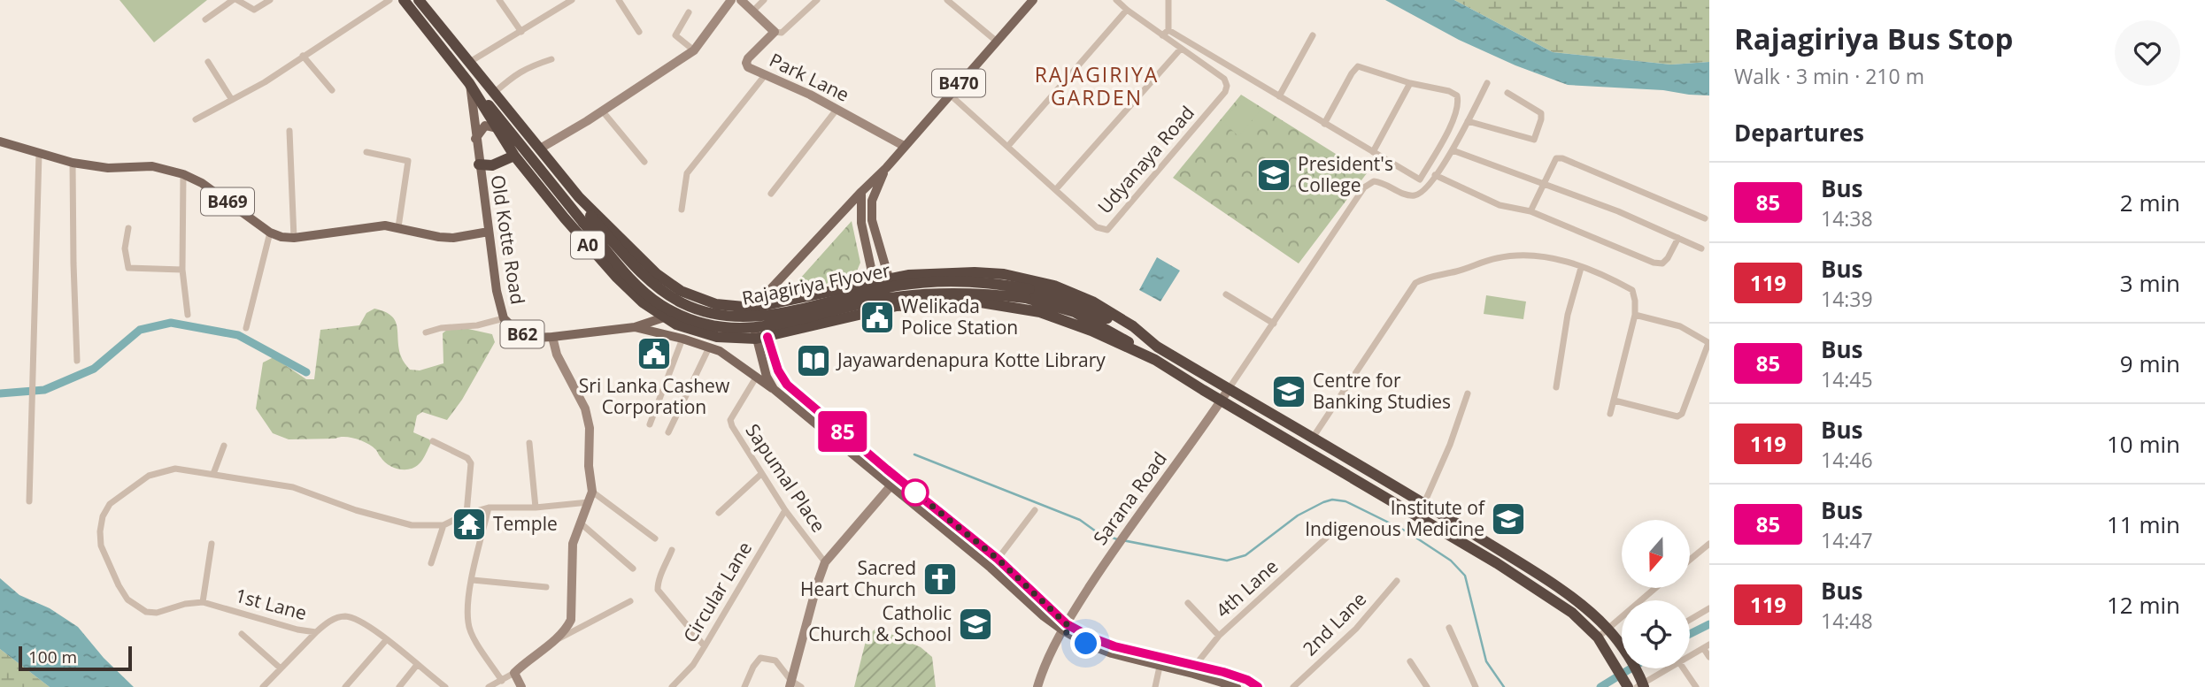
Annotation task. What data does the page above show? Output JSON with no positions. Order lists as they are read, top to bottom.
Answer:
{
  "streets": {
    "highway": ["A0", "Rajagiriya Flyover"],
    "main road": [
      "B470",
      "B469",
      "Old Kotte Road",
      "B62"
    ],
    "street": [
      "Park Lane",
      "Udyanaya Road",
      "Sapumal Place",
      "Sarana Road",
      "4th Lane",
      "Circular Lane",
      "1st Lane",
      "2nd Lane"
    ]
  },
  "crossings": [
    ["Park Lane", "B470"],
    ["B470", "Udyanaya Road"],
    ["B470", "A0"],
    ["B469", "Old Kotte Road"],
    ["Old Kotte Road", "A0"],
    ["Old Kotte Road", "Rajagiriya Flyover"],
    ["Old Kotte Road", "B62"],
    ["Old Kotte Road", "Sapumal Place"],
    ["A0", "Rajagiriya Flyover"],
    ["A0", "B62"],
    ["A0", "Sarana Road"],
    ["B62", "Sarana Road"],
    ["B62", "4th Lane"],
    ["Sapumal Place", "Circular Lane"]
  ],
  "districts": ["RAJAGIRIYA GARDEN"],
  "places": {
    "school or university": [
      "President's College",
      "Centre for Banking Studies",
      "Institute of Indigenous Medicine",
      "Catholic Church & School"
    ],
    "public building": ["Welikada Police Station", "Sri Lanka Cashew Corporation"],
    "library": ["Jayawardenapura Kotte Library"],
    "temple": ["Temple"],
    "church": ["Sacred Heart Church"]
  },
  "lines": ["bus line 85"],
  "scale_bar": "100 m",
  "north": "bottom",
  "page": {
    "on_map": "85",
    "heading": [
      ["Rajagiriya Bus Stop", "Walk · 3 min · 210 m"],
      "Departures"
    ],
    "list": [
      {
        "mark": "85",
        "name": "Bus",
        "note": "14:38",
        "value": "2 min"
      },
      {
        "mark": "119",
        "name": "Bus",
        "note": "14:39",
        "value": "3 min"
      },
      {
        "mark": "85",
        "name": "Bus",
        "note": "14:45",
        "value": "9 min"
      },
      {
        "mark": "119",
        "name": "Bus",
        "note": "14:46",
        "value": "10 min"
      },
      {
        "mark": "85",
        "name": "Bus",
        "note": "14:47",
        "value": "11 min"
      },
      {
        "mark": "119",
        "name": "Bus",
        "note": "14:48",
        "value": "12 min"
      }
    ],
    "scale": "100 m"
  }
}
